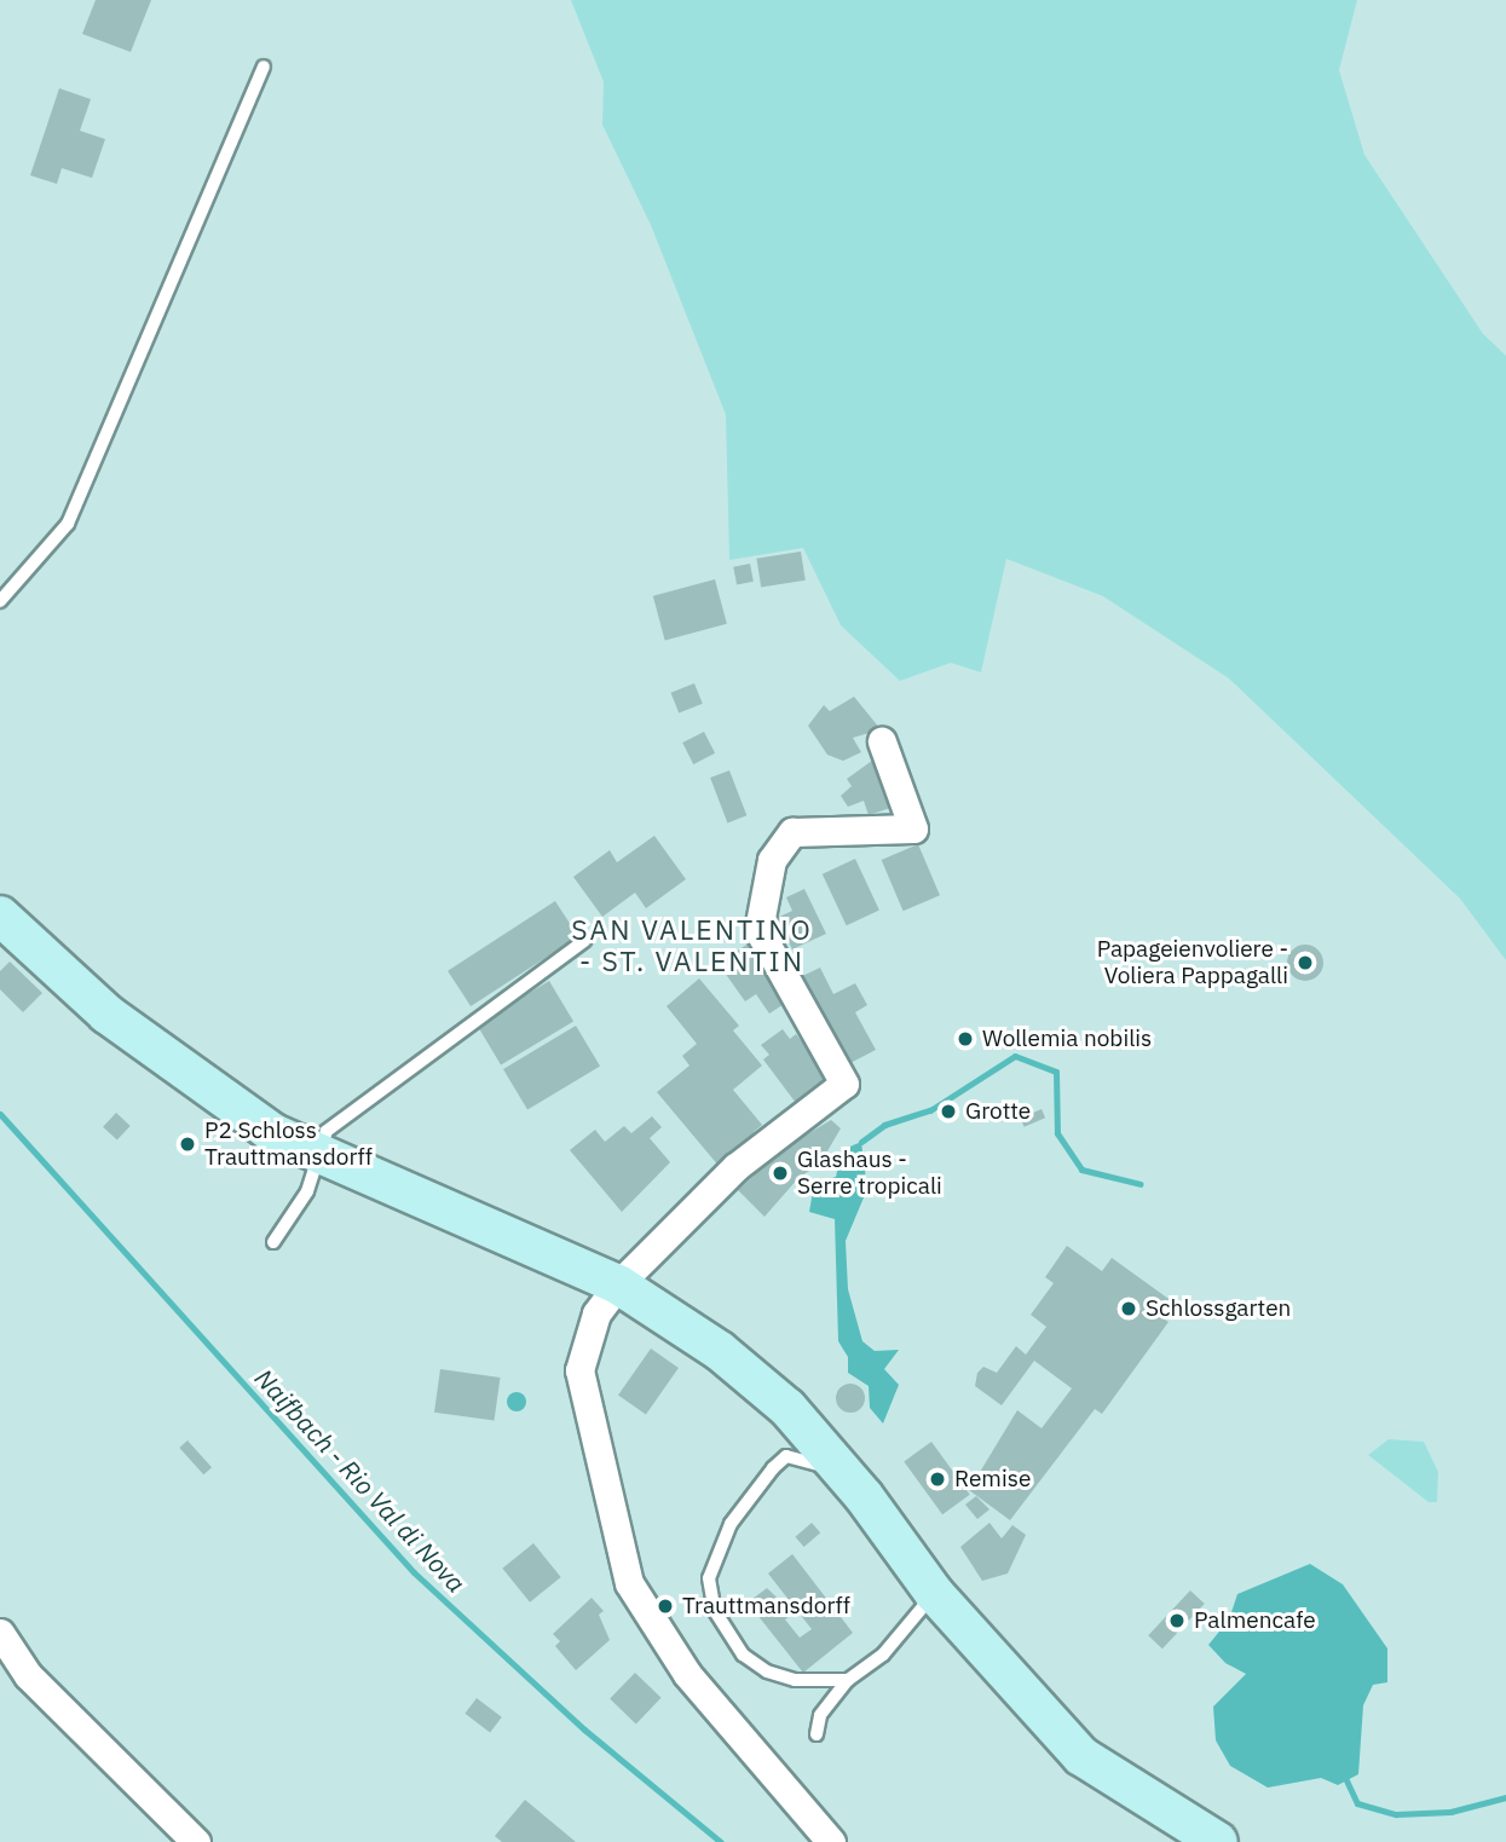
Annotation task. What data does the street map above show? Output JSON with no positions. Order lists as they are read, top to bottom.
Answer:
{
  "districts": ["SAN VALENTINO - ST. VALENTIN"],
  "water": ["Naifbach - Rio Val di Nova"],
  "places": [
    "Papageienvoliere - Voliera Pappagalli",
    "Wollemia nobilis",
    "Grotte",
    "P2 Schloss Trauttmansdorff",
    "Glashaus - Serre tropicali",
    "Schlossgarten",
    "Remise",
    "Trauttmansdorff",
    "Palmencafe"
  ]
}
